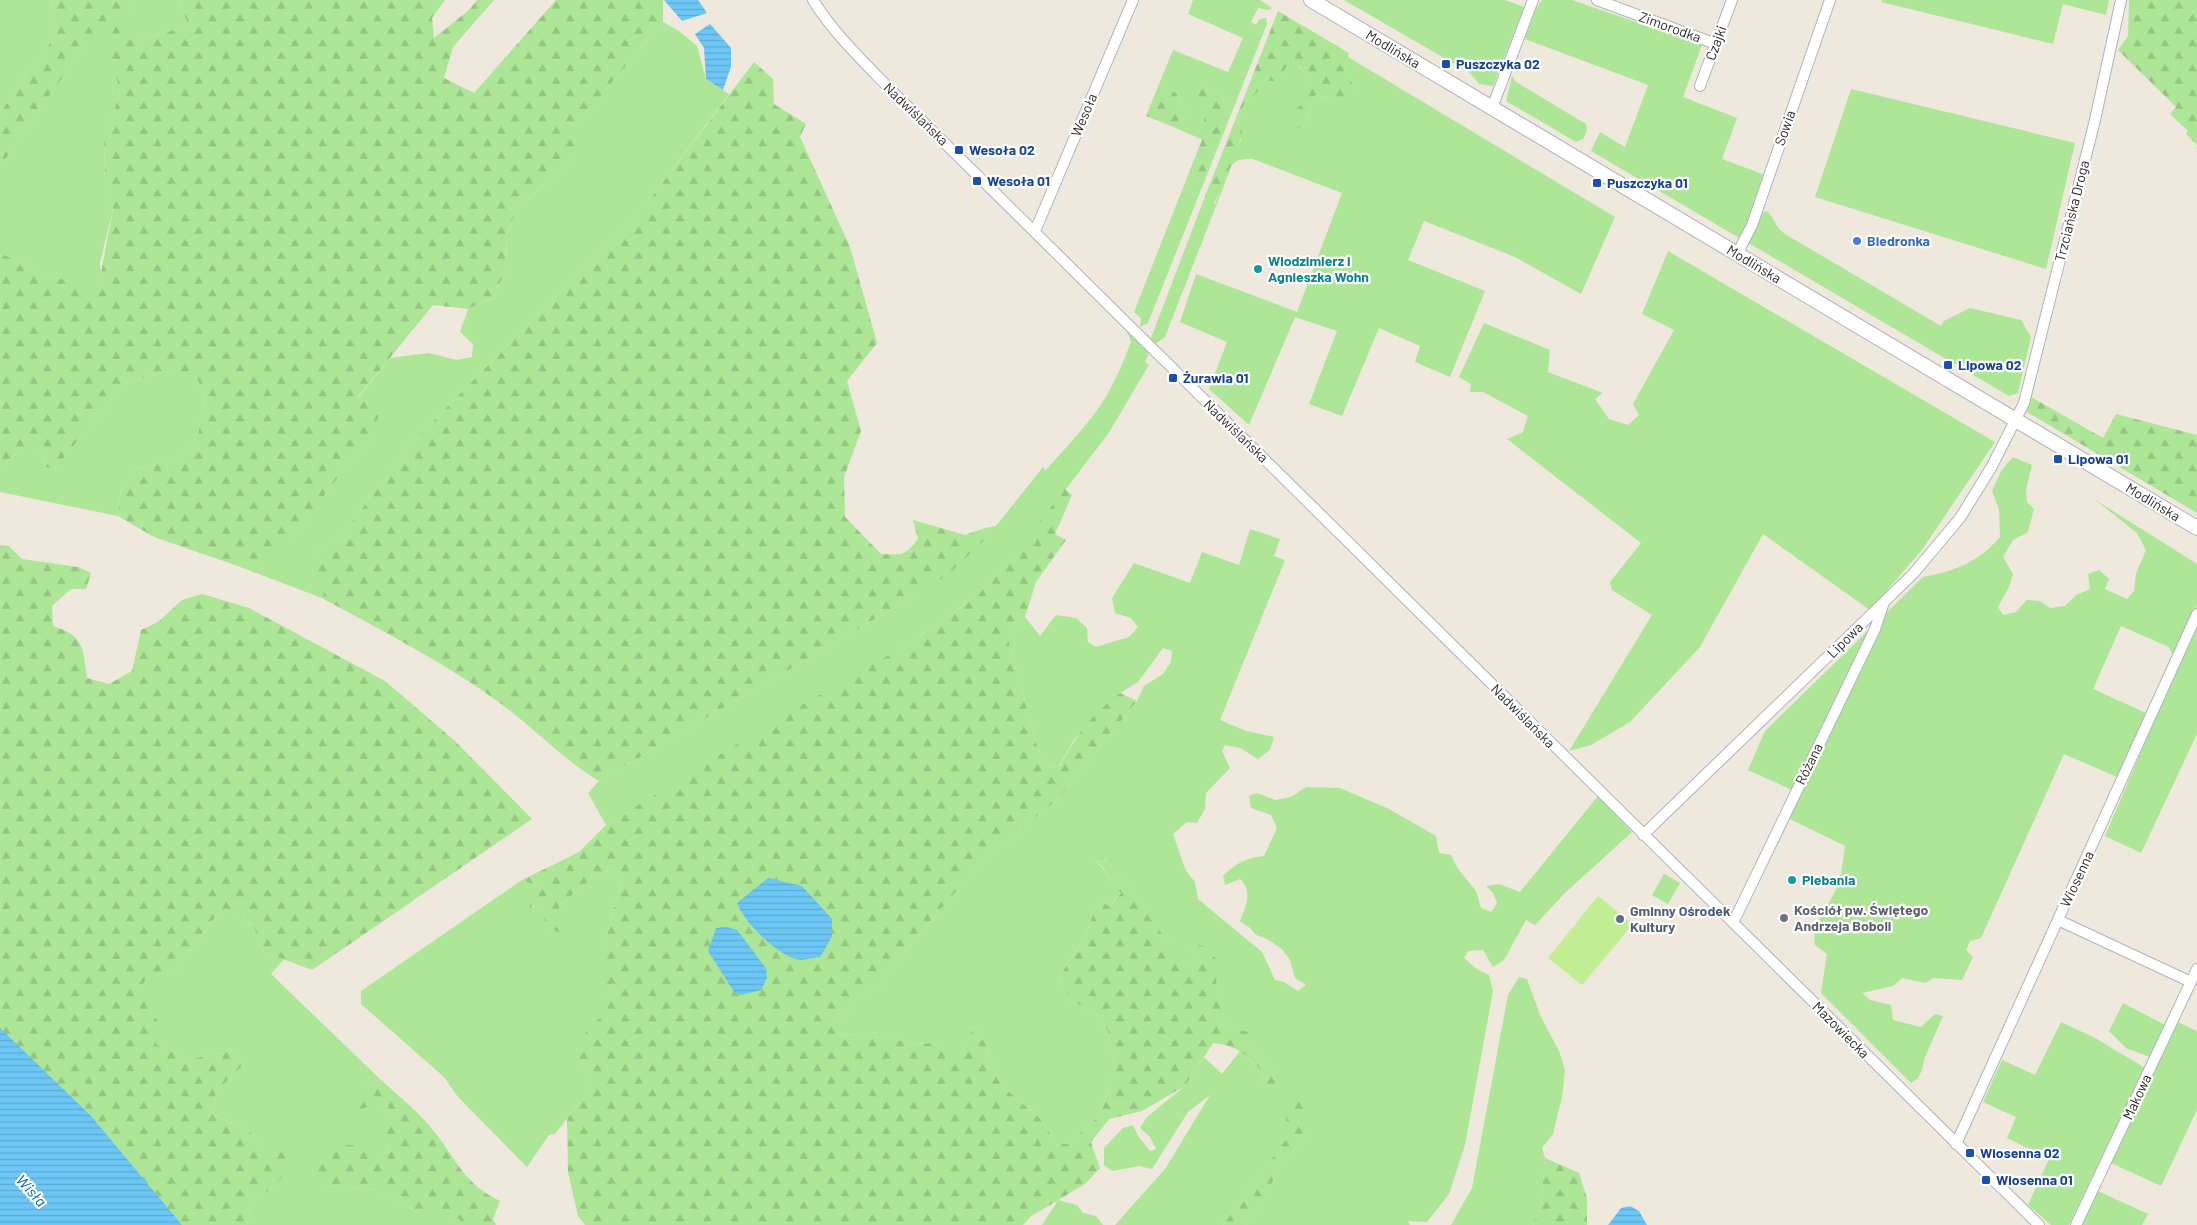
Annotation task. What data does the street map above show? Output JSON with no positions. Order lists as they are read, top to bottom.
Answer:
{
  "streets": {
    "main road": ["Modlińska"],
    "street": [
      "Zimorodka",
      "Czajki",
      "Nadwiślańska",
      "Wesoła",
      "Sowia",
      "Trzciańska Droga",
      "Lipowa",
      "Różana",
      "Wiosenna",
      "Mazowiecka",
      "Makowa"
    ]
  },
  "crossings": [
    ["Zimorodka", "Czajki"],
    ["Modlińska", "Sowia"],
    ["Modlińska", "Trzciańska Droga"],
    ["Modlińska", "Lipowa"],
    ["Nadwiślańska", "Wesoła"],
    ["Nadwiślańska", "Lipowa"],
    ["Nadwiślańska", "Mazowiecka"],
    ["Trzciańska Droga", "Lipowa"],
    ["Lipowa", "Różana"],
    ["Lipowa", "Mazowiecka"],
    ["Różana", "Mazowiecka"],
    ["Wiosenna", "Mazowiecka"]
  ],
  "water": ["Wisła"],
  "places": {
    "transit": [
      "Puszczyka 02",
      "Wesoła 02",
      "Wesoła 01",
      "Puszczyka 01",
      "Lipowa 02",
      "Żurawia 01",
      "Lipowa 01",
      "Wiosenna 02",
      "Wiosenna 01"
    ],
    "other": [
      "Biedronka",
      "Wlodzimierz i Agnieszka Wohn",
      "Plebania",
      "Kościół pw. Świętego Andrzeja Boboli",
      "Gminny Ośrodek Kultury"
    ]
  }
}
